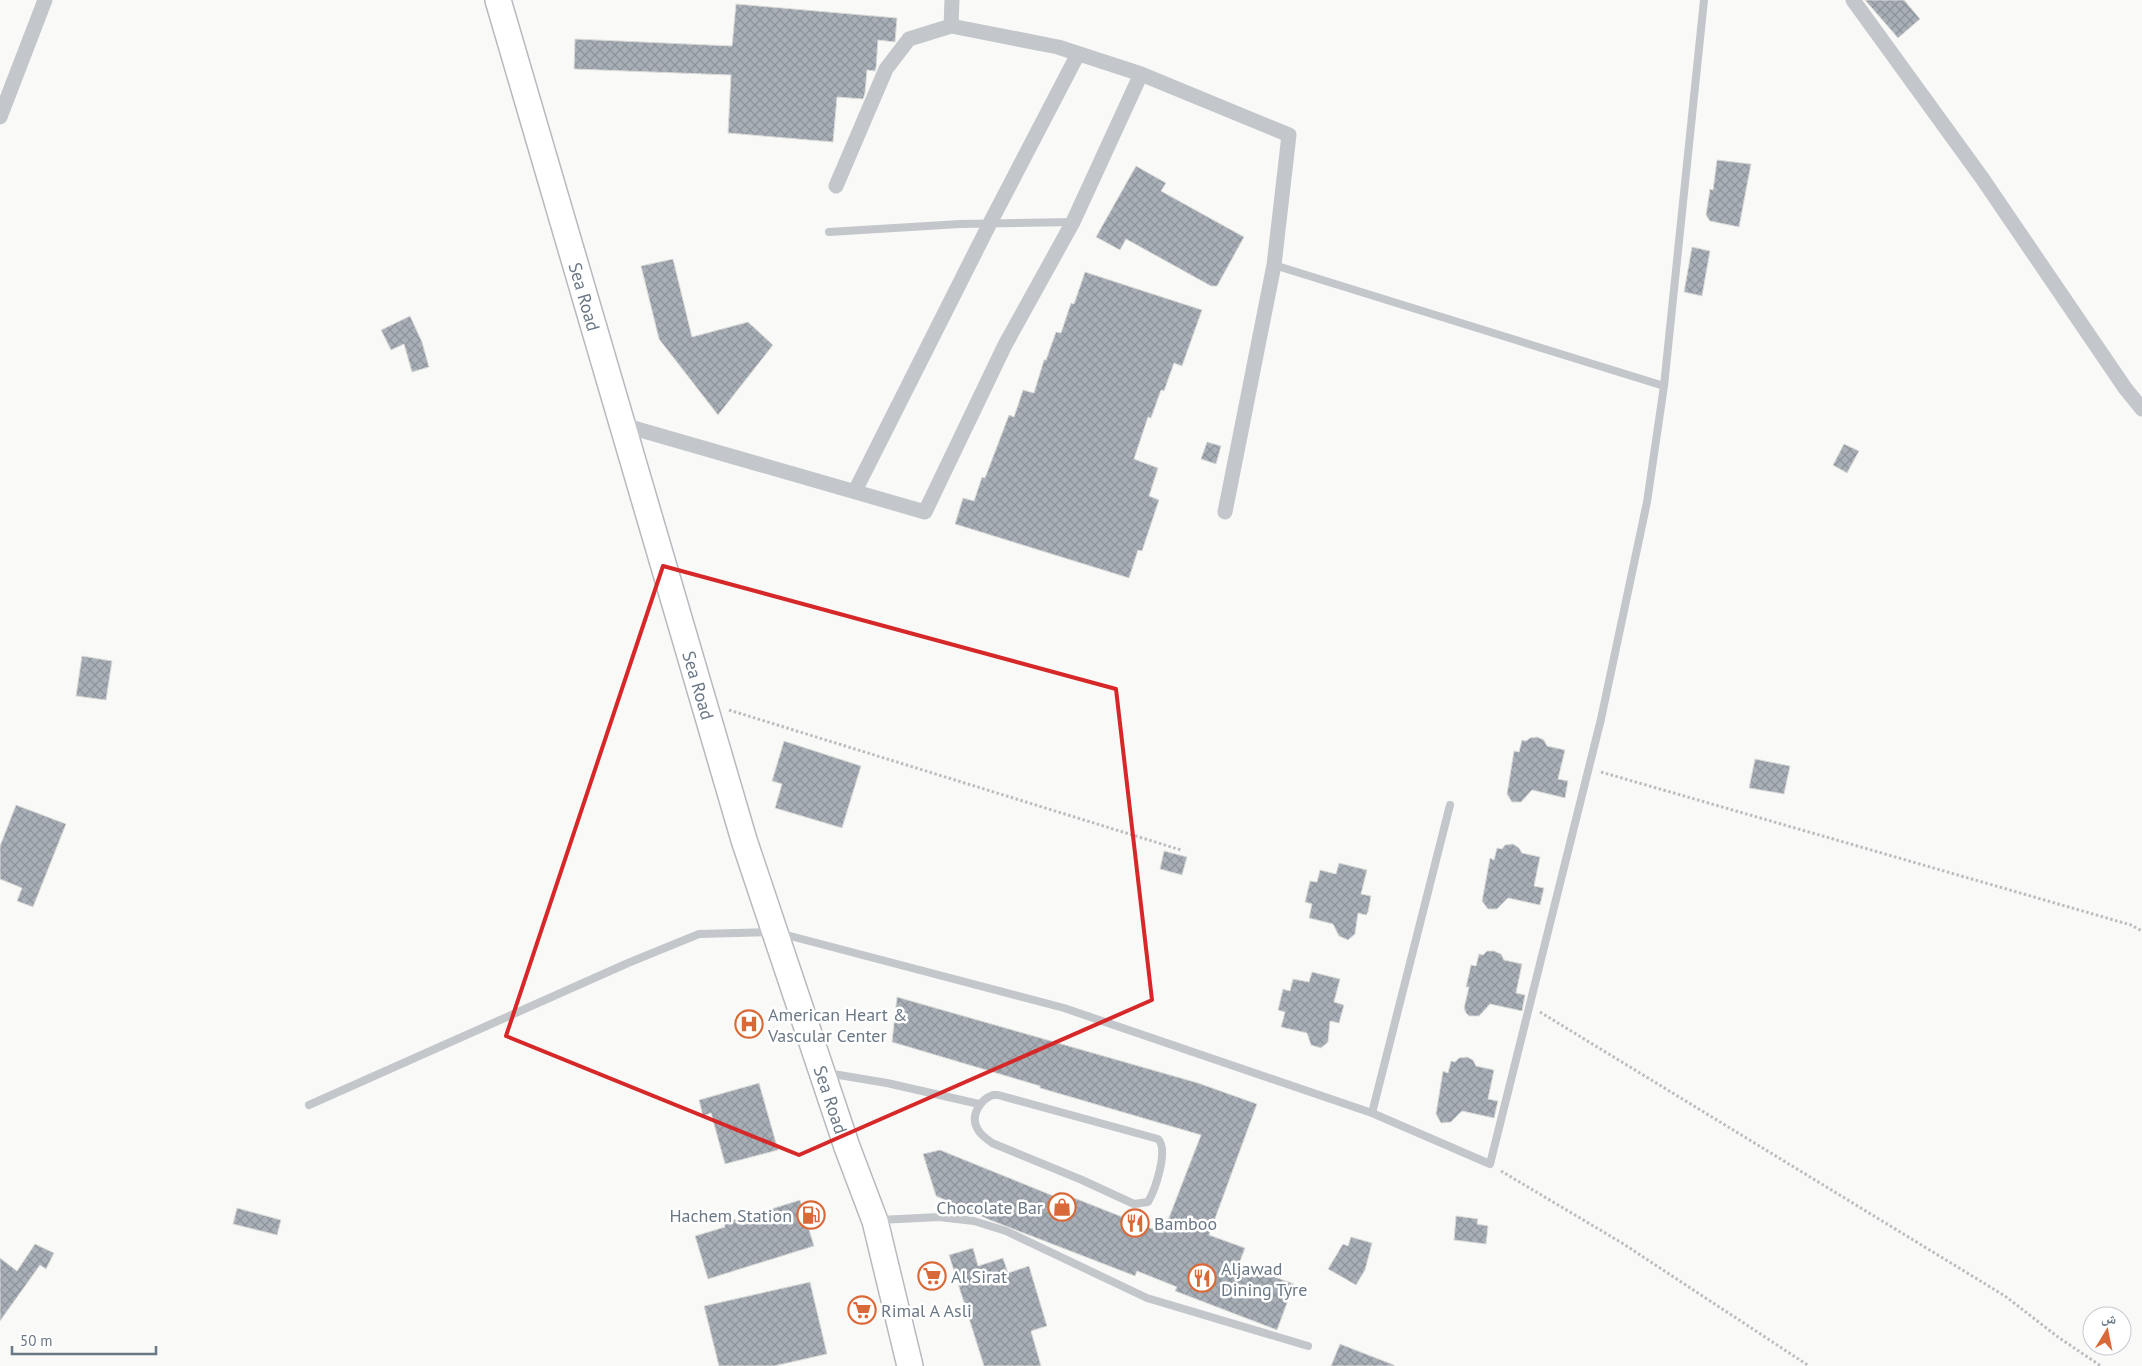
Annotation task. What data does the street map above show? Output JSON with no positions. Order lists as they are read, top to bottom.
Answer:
{
  "streets": {
    "highway": ["Sea Road"]
  },
  "places": {
    "hospital": ["American Heart & Vascular Center"],
    "shop": ["Chocolate Bar"],
    "fuel station": ["Hachem Station"],
    "restaurant": ["Bamboo", "Aljawad Dining Tyre"],
    "supermarket": ["Al Sirat", "Rimal A Asli"]
  },
  "scale_bar": "50 m",
  "north": "top"
}
